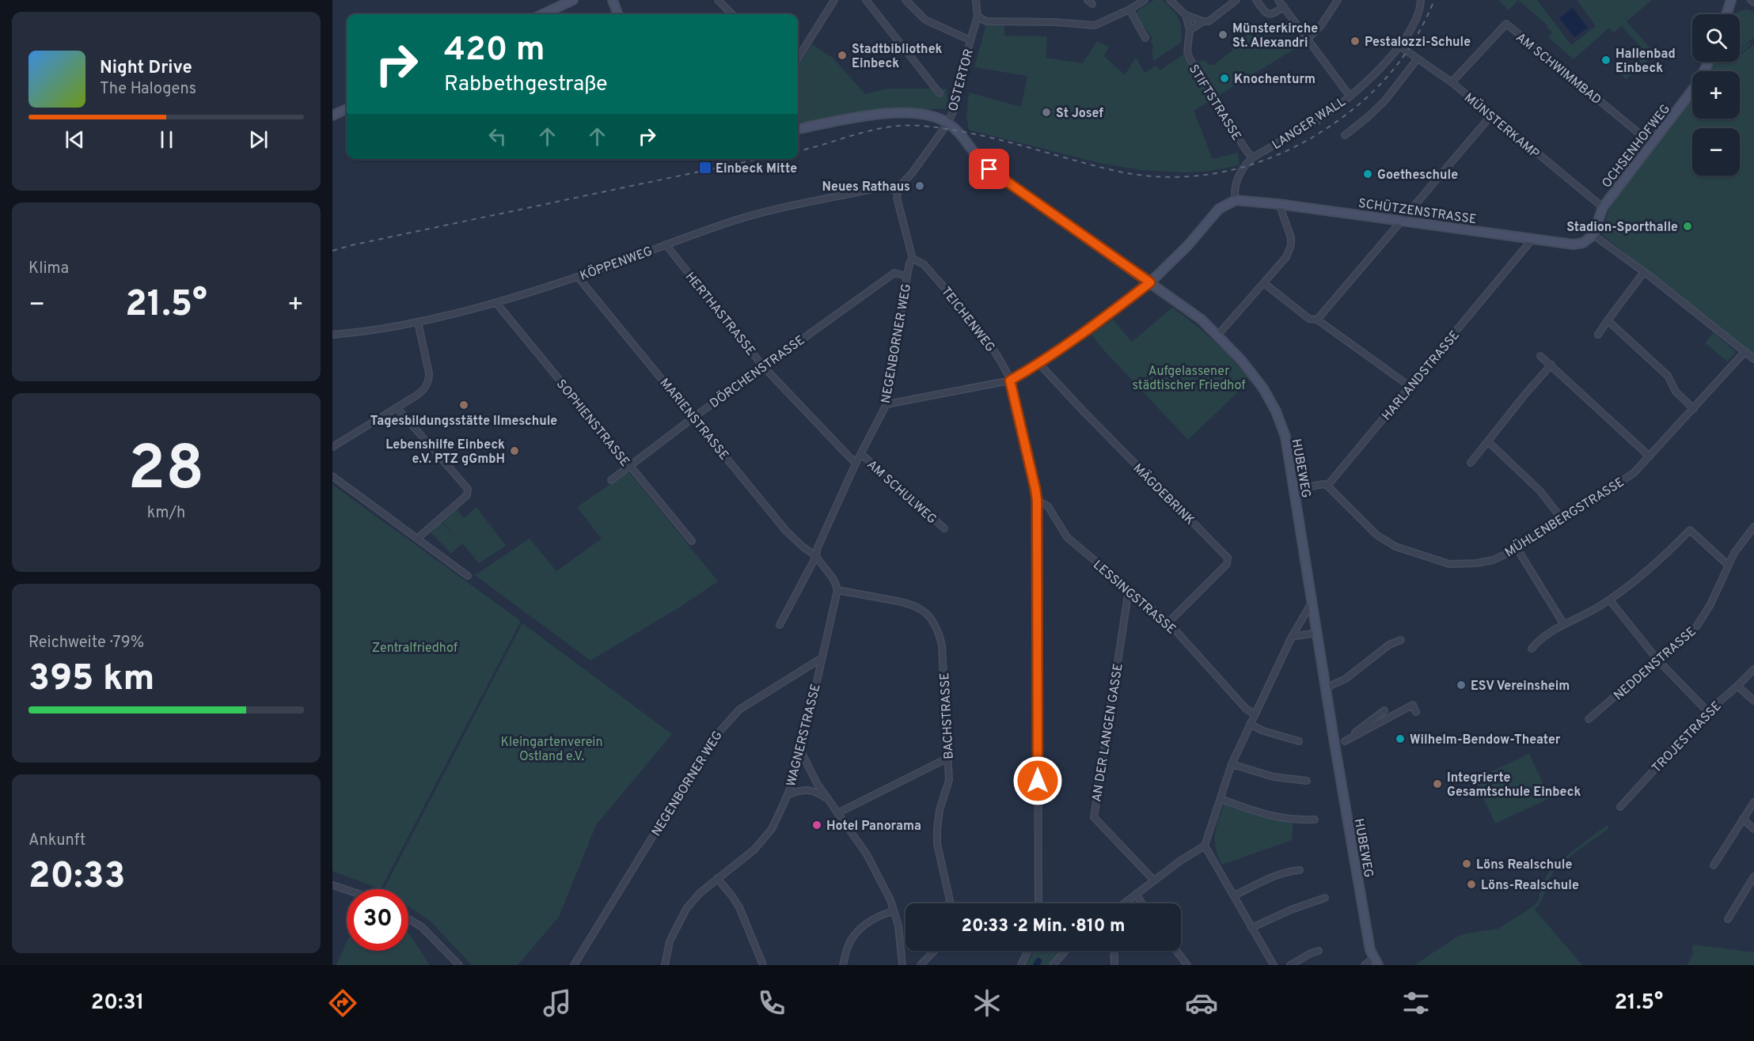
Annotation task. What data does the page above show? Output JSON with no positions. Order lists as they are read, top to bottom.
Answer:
{
  "streets": {
    "street": [
      "AM SCHWIMMBAD",
      "OSTERTOR",
      "STIFTSTRASSE",
      "LANGER WALL",
      "MÜNSTERKAMP",
      "OCHSENHOFWEG",
      "SCHÜTZENSTRASSE",
      "KÖPPENWEG",
      "HERTHASTRASSE",
      "TEICHENWEG",
      "NEGENBORNER WEG",
      "DÖRCHENSTRASSE",
      "HARLANDSTRASSE",
      "MARIENSTRASSE",
      "SOPHIENSTRASSE",
      "HUBEWEG",
      "AM SCHULWEG",
      "MÄGDEBRINK",
      "MÜHLENBERGSTRASSE",
      "LESSINGSTRASSE",
      "NEDDENSTRASSE",
      "BACHSTRASSE",
      "AN DER LANGEN GASSE",
      "WAGNERSTRASSE",
      "TROJESTRASSE"
    ]
  },
  "crossings": [
    ["AM SCHWIMMBAD", "MÜNSTERKAMP"],
    ["AM SCHWIMMBAD", "OCHSENHOFWEG"],
    ["OSTERTOR", "HUBEWEG"],
    ["STIFTSTRASSE", "LANGER WALL"],
    ["LANGER WALL", "MÜNSTERKAMP"],
    ["LANGER WALL", "SCHÜTZENSTRASSE"],
    ["MÜNSTERKAMP", "OCHSENHOFWEG"],
    ["OCHSENHOFWEG", "SCHÜTZENSTRASSE"],
    ["SCHÜTZENSTRASSE", "HARLANDSTRASSE"],
    ["KÖPPENWEG", "HERTHASTRASSE"],
    ["KÖPPENWEG", "MARIENSTRASSE"],
    ["KÖPPENWEG", "SOPHIENSTRASSE"],
    ["HERTHASTRASSE", "NEGENBORNER WEG"],
    ["HERTHASTRASSE", "DÖRCHENSTRASSE"],
    ["TEICHENWEG", "NEGENBORNER WEG"],
    ["TEICHENWEG", "LESSINGSTRASSE"],
    ["NEGENBORNER WEG", "DÖRCHENSTRASSE"],
    ["NEGENBORNER WEG", "MARIENSTRASSE"],
    ["NEGENBORNER WEG", "AM SCHULWEG"],
    ["NEGENBORNER WEG", "WAGNERSTRASSE"],
    ["DÖRCHENSTRASSE", "MARIENSTRASSE"],
    ["DÖRCHENSTRASSE", "SOPHIENSTRASSE"],
    ["HARLANDSTRASSE", "MÜHLENBERGSTRASSE"],
    ["MÄGDEBRINK", "LESSINGSTRASSE"],
    ["LESSINGSTRASSE", "AN DER LANGEN GASSE"]
  ],
  "parks": ["Aufgelassener städtischer Friedhof", "Zentralfriedhof", "Kleingartenverein Ostland e.V."],
  "places": {
    "other": [
      "Münsterkirche St. Alexandri",
      "Pestalozzi-Schule",
      "Stadtbibliothek Einbeck",
      "Hallenbad Einbeck",
      "Knochenturm",
      "St Josef",
      "Goetheschule",
      "Neues Rathaus",
      "Stadion-Sporthalle",
      "Tagesbildungsstätte Ilmeschule",
      "Lebenshilfe Einbeck e.V. PTZ gGmbH",
      "ESV Vereinsheim",
      "Wilhelm-Bendow-Theater",
      "Integrierte Gesamtschule Einbeck",
      "Hotel Panorama",
      "Löns Realschule",
      "Löns-Realschule"
    ],
    "transit": ["Einbeck Mitte"]
  },
  "page": {
    "map_buttons": ["+", "−"],
    "turn": ["420 m", "Rabbethgestraße"],
    "song": ["Night Drive", "The Halogens"],
    "tile": [
      "Klima",
      ["28", "km/h"],
      ["Reichweite · 79%", "395 km"],
      ["Ankunft", "20:33"]
    ],
    "heat": ["−", "21.5°", "+"],
    "limit": "30",
    "trip": "20:33 · 2 Min. · 810 m",
    "tabs": ["20:31", "21.5°"]
  }
}
